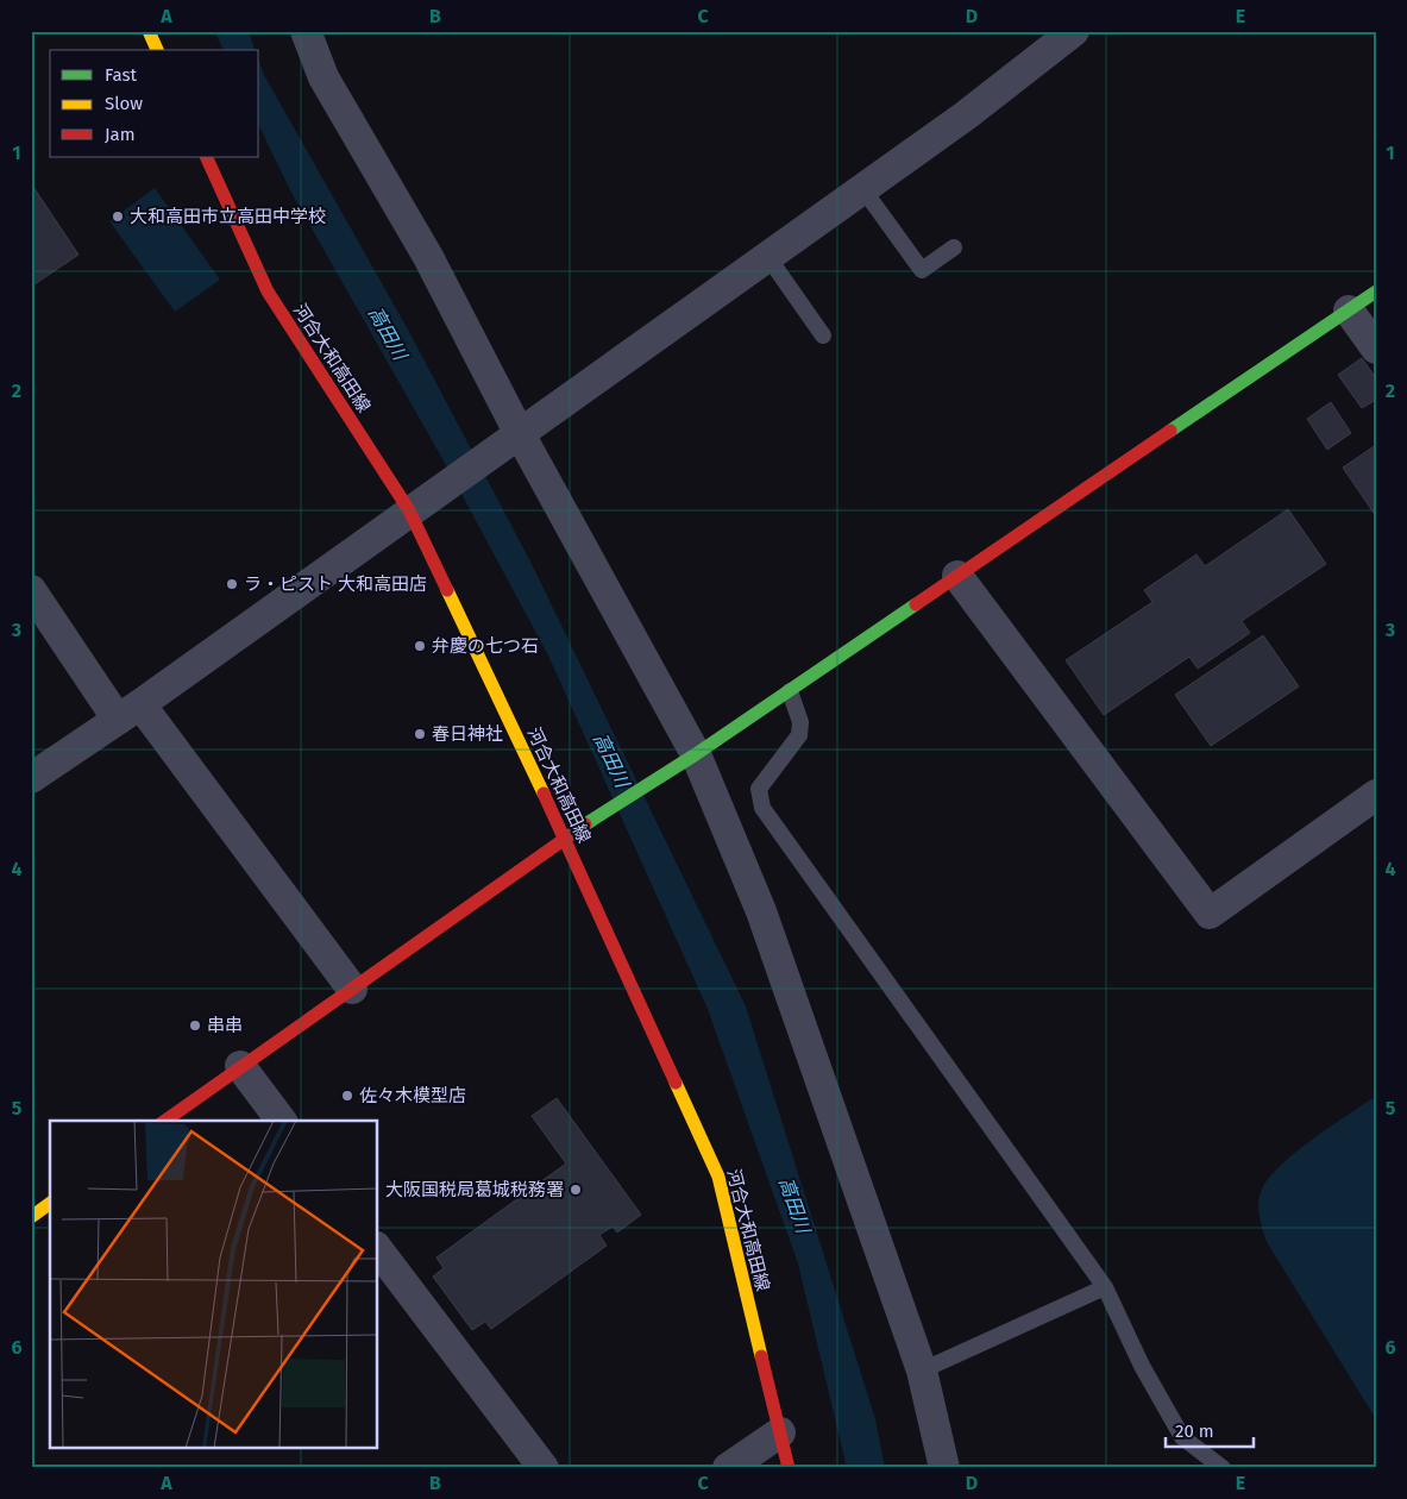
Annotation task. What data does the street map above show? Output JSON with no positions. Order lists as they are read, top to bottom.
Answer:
{
  "streets": {
    "street": ["河合大和高田線"]
  },
  "water": ["高田川"],
  "places": [
    "大和高田市立高田中学校",
    "ラ・ピスト 大和高田店",
    "弁慶の七つ石",
    "春日神社",
    "串串",
    "佐々木模型店",
    "大阪国税局葛城税務署"
  ],
  "legend": ["Fast", "Slow", "Jam"],
  "scale_bar": "20 m",
  "grid": {
    "columns": [
      "A",
      "B",
      "C",
      "D",
      "E"
    ],
    "rows": [
      "1",
      "2",
      "3",
      "4",
      "5",
      "6"
    ]
  }
}
